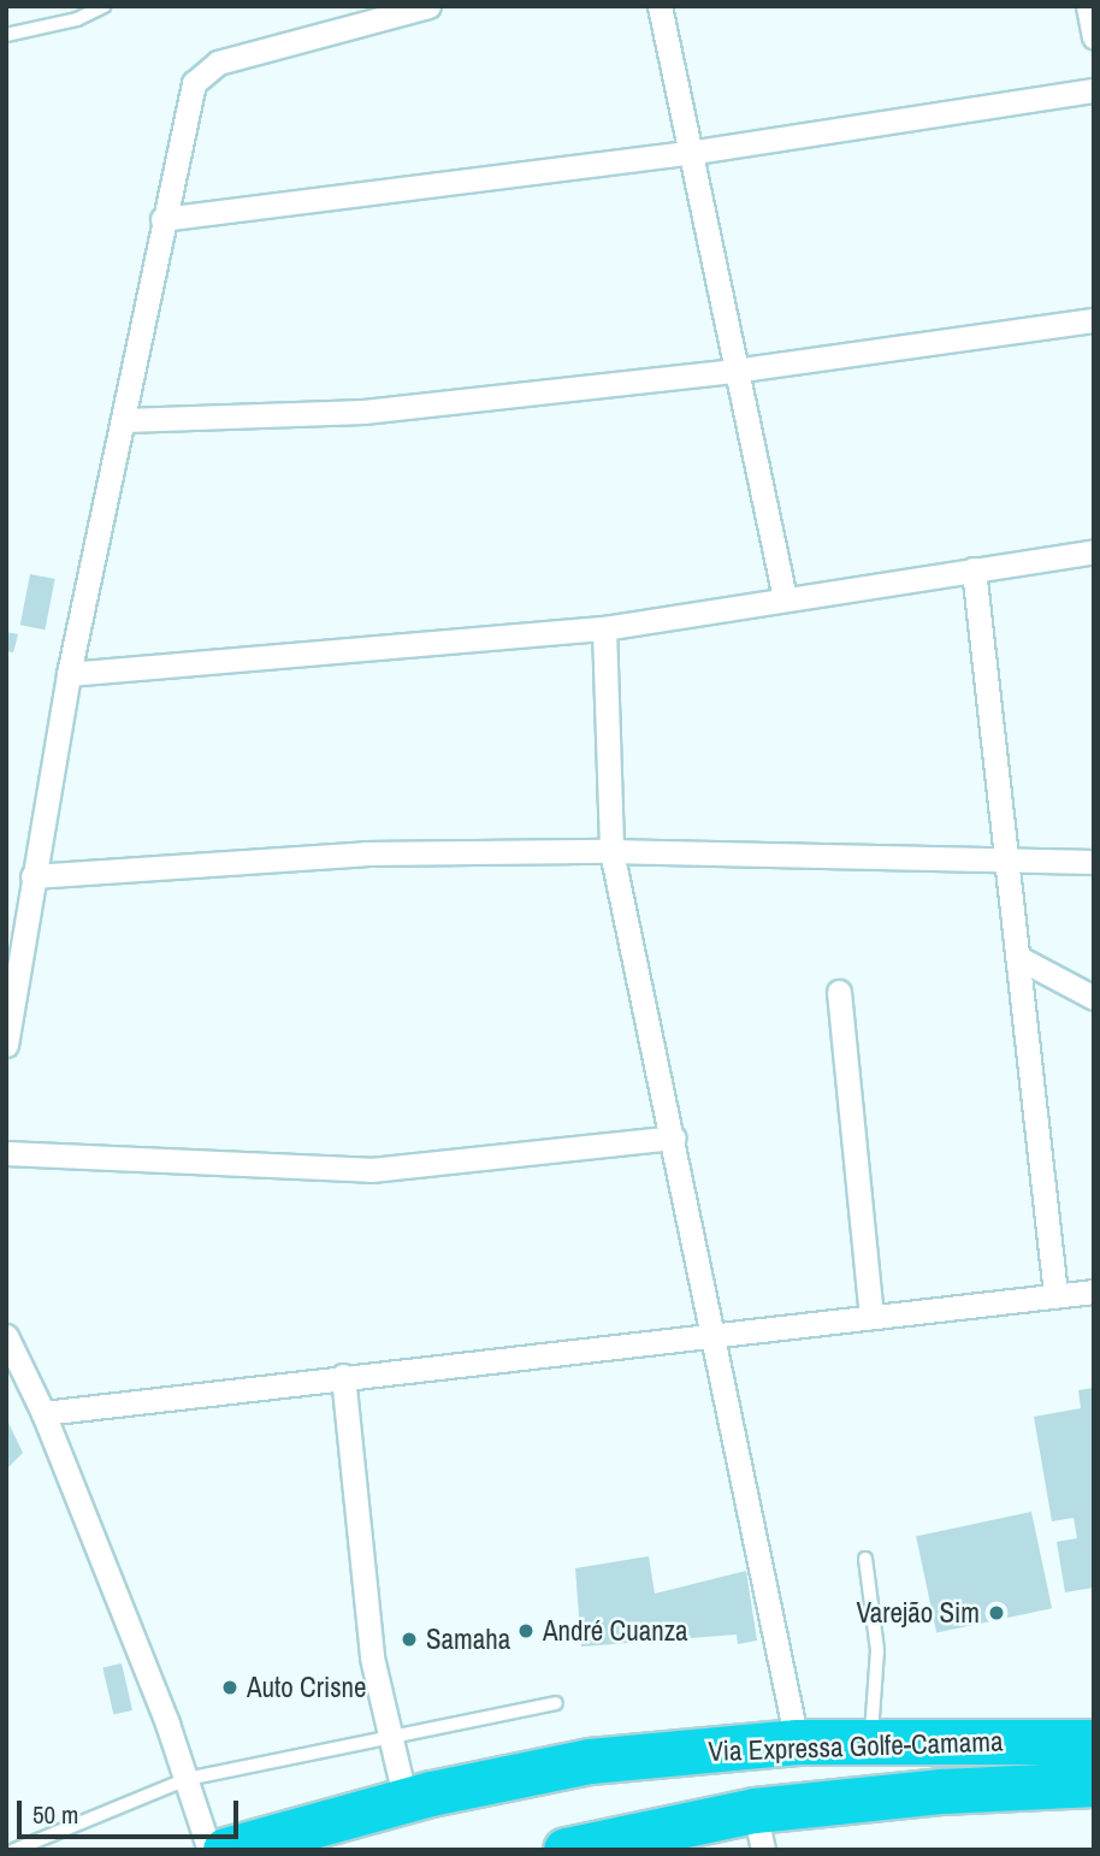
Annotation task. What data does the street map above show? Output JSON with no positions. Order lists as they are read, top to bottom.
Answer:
{
  "streets": {
    "highway": ["Via Expressa Golfe-Camama"]
  },
  "places": [
    "Varejão Sim",
    "André Cuanza",
    "Samaha",
    "Auto Crisne"
  ],
  "scale_bar": "50 m"
}
